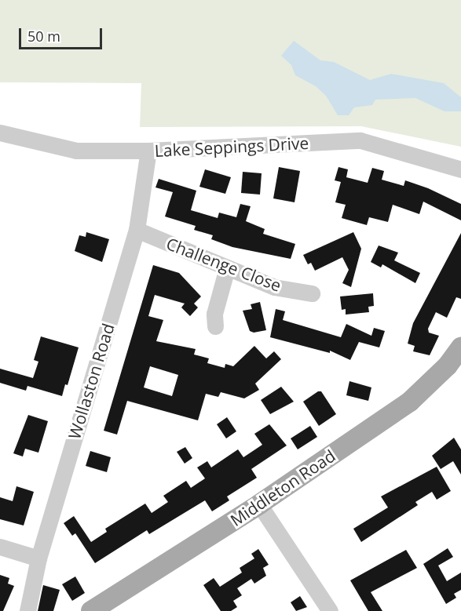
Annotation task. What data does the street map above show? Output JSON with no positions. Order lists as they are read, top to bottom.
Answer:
{
  "streets": {
    "main road": ["Middleton Road"],
    "street": ["Lake Seppings Drive", "Challenge Close", "Wollaston Road"]
  },
  "crossings": [
    ["Lake Seppings Drive", "Wollaston Road"],
    ["Challenge Close", "Wollaston Road"]
  ],
  "scale_bar": "50 m"
}
